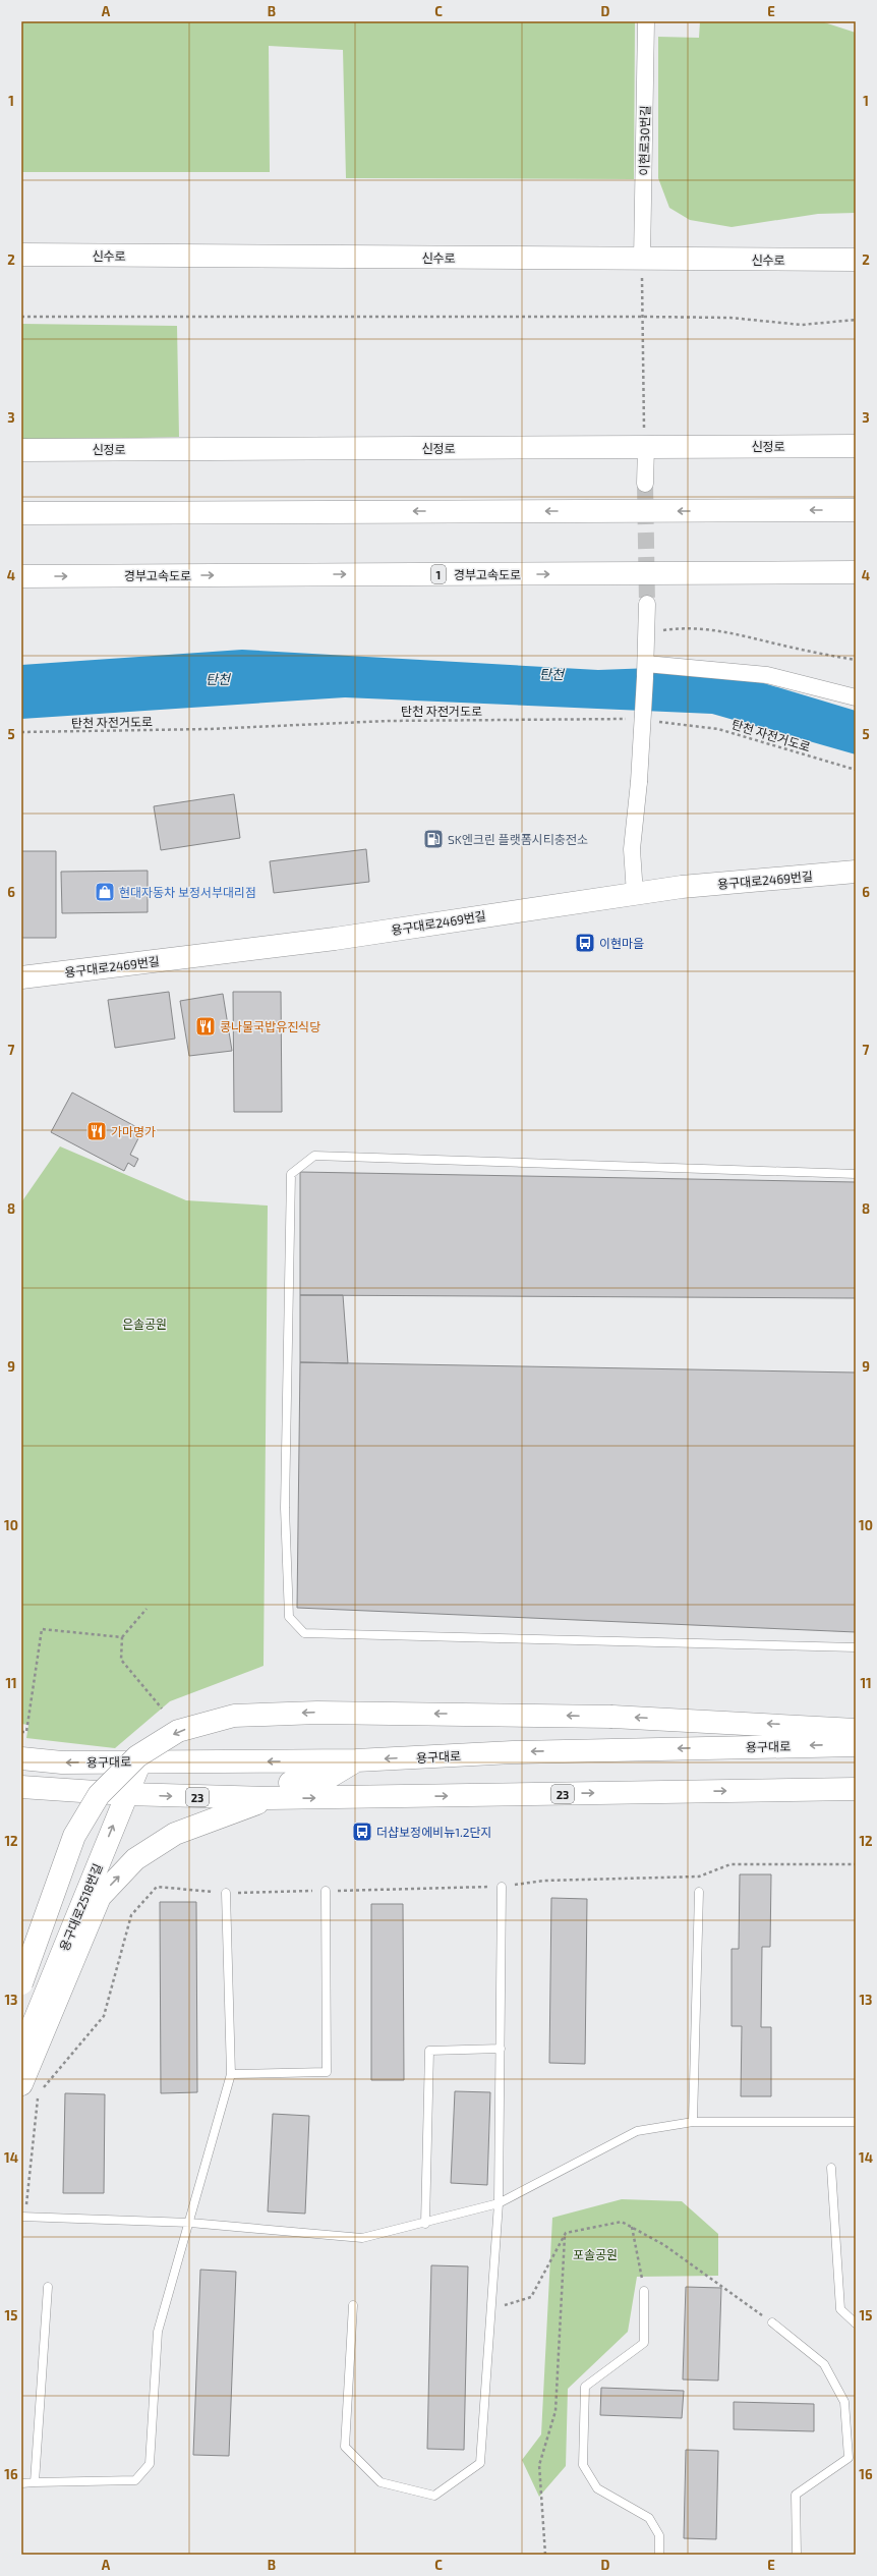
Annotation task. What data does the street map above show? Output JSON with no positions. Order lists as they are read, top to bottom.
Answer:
{
  "streets": {
    "main road": [
      "신수로",
      "신정로",
      "1",
      "경부고속도로",
      "용구대로2469번길",
      "용구대로",
      "23",
      "용구대로2518번길"
    ],
    "street": ["이현로30번길"],
    "path": ["탄천 자전거도로"]
  },
  "crossings": [
    ["이현로30번길", "신수로"],
    ["용구대로", "용구대로2518번길"],
    ["23", "용구대로2518번길"]
  ],
  "one_way": ["용구대로2518번길"],
  "water": ["탄천"],
  "parks": ["은솔공원", "포솔공원"],
  "places": {
    "fuel station": ["SK엔크린 플랫폼시티충전소"],
    "shop": ["현대자동차 보정서부대리점"],
    "bus stop": ["이현마을", "더샵보정에비뉴1.2단지"],
    "restaurant": ["콩나물국밥유진식당", "가마명가"]
  },
  "grid": {
    "columns": [
      "A",
      "B",
      "C",
      "D",
      "E"
    ],
    "rows": [
      "1",
      "2",
      "3",
      "4",
      "5",
      "6",
      "7",
      "8",
      "9",
      "10",
      "11",
      "12",
      "13",
      "14",
      "15",
      "16"
    ]
  }
}
